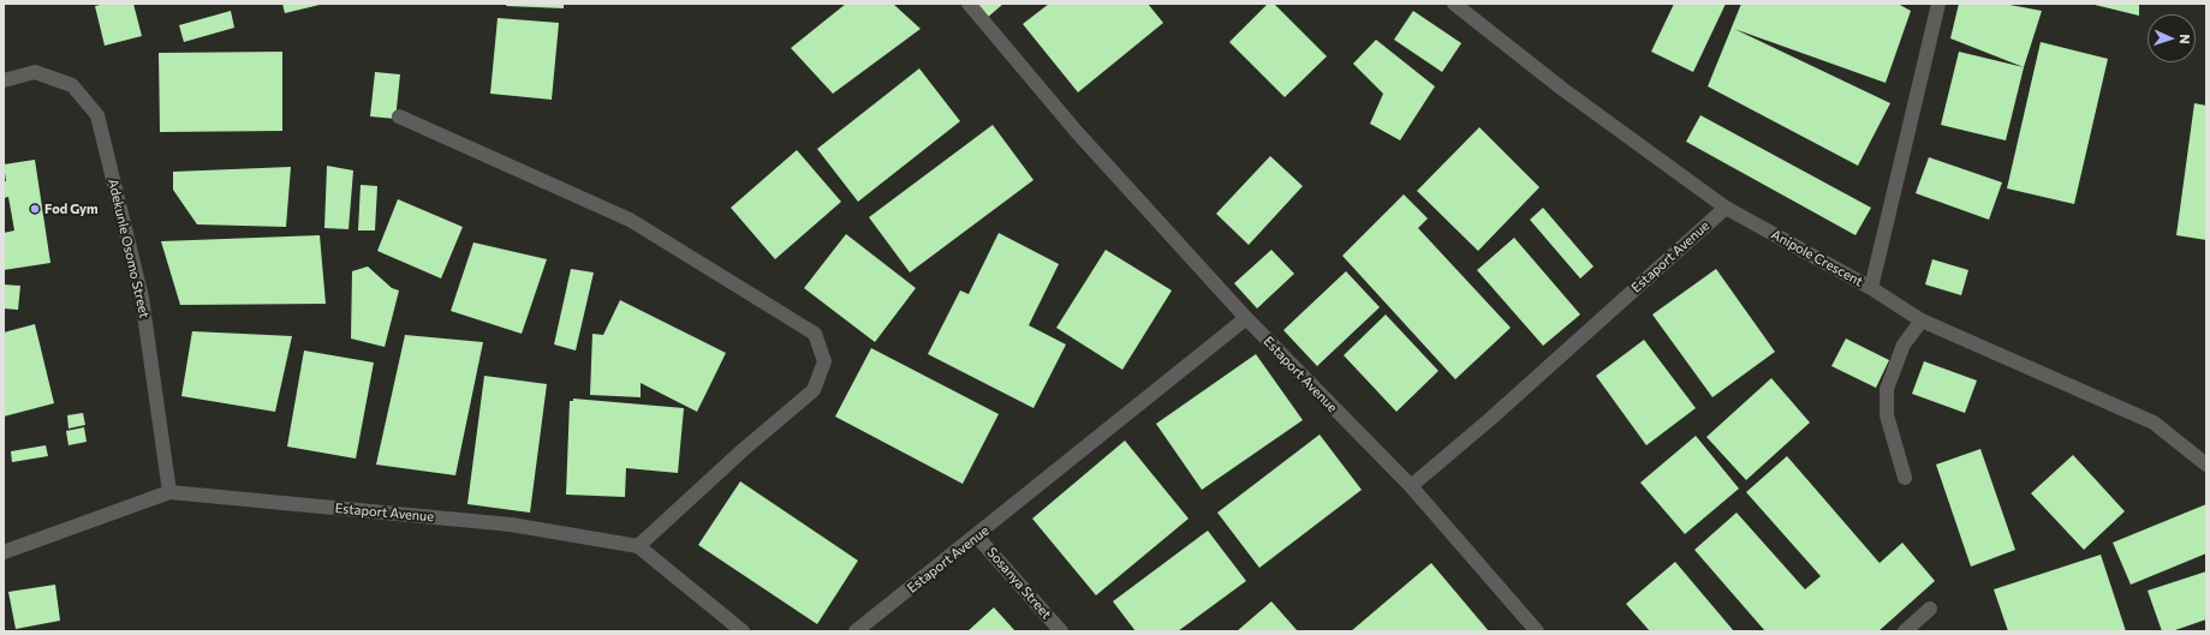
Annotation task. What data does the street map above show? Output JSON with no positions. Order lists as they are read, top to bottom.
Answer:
{
  "streets": {
    "street": [
      "Adekunle Osomo Street",
      "Estaport Avenue",
      "Anipole Crescent",
      "Sosanya Street"
    ]
  },
  "crossings": [
    ["Adekunle Osomo Street", "Estaport Avenue"],
    ["Estaport Avenue", "Anipole Crescent"],
    ["Estaport Avenue", "Sosanya Street"]
  ],
  "places": ["Fod Gym"],
  "north": "right"
}
